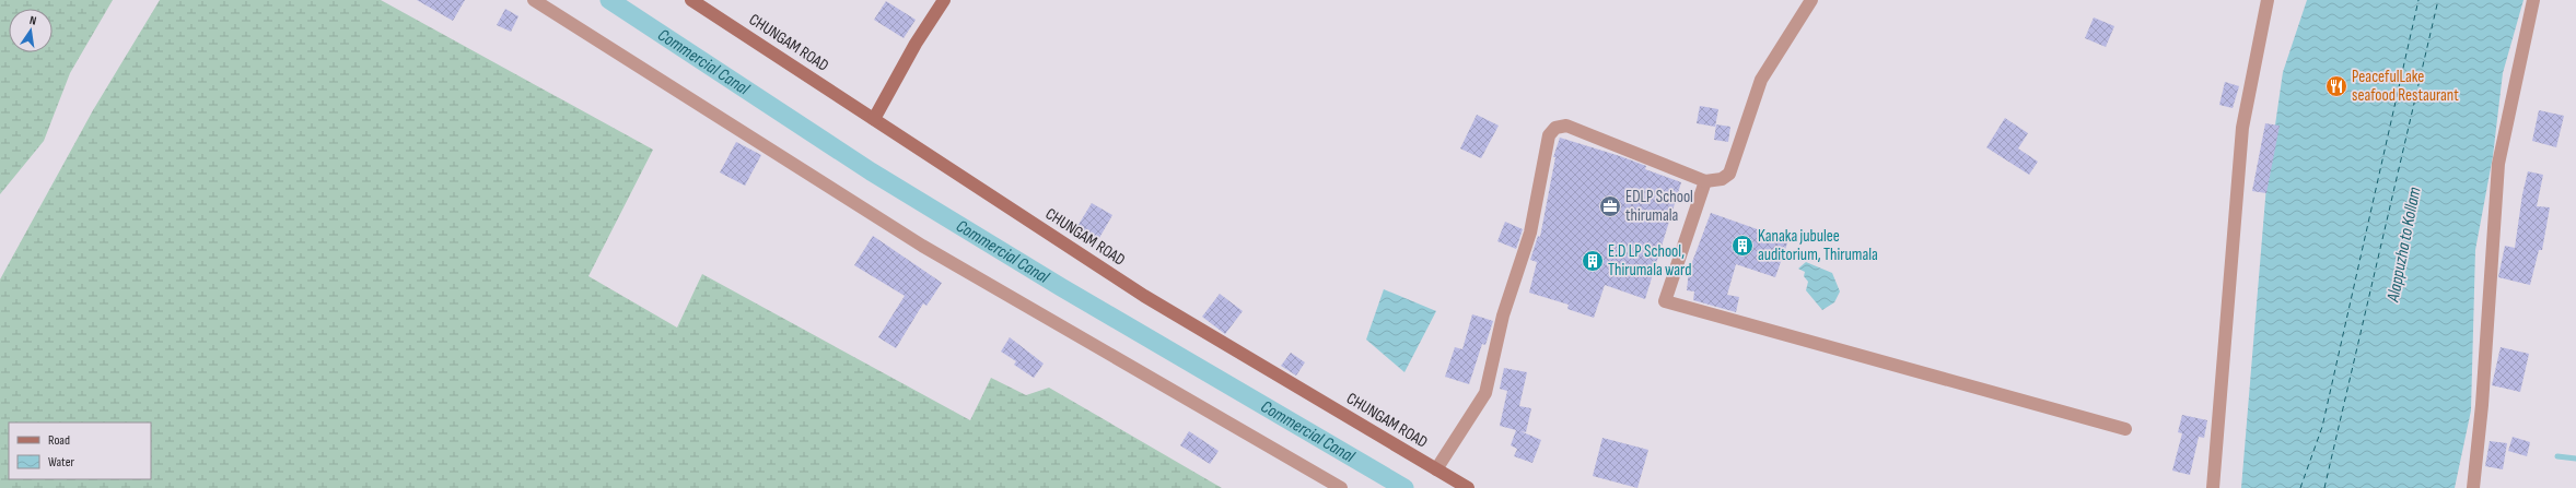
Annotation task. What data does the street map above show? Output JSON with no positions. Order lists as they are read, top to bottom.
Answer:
{
  "streets": {
    "main road": ["CHUNGAM ROAD"]
  },
  "water": ["Commercial Canal", "Alappuzha to Kollam"],
  "places": {
    "restaurant": ["PeacefulLake seafood Restaurant"],
    "office": ["EDLP School thirumala"],
    "building": ["Kanaka jubulee auditorium, Thirumala", "E.D LP School, Thirumala ward"]
  },
  "legend": ["Road", "Water"],
  "north": "top"
}
